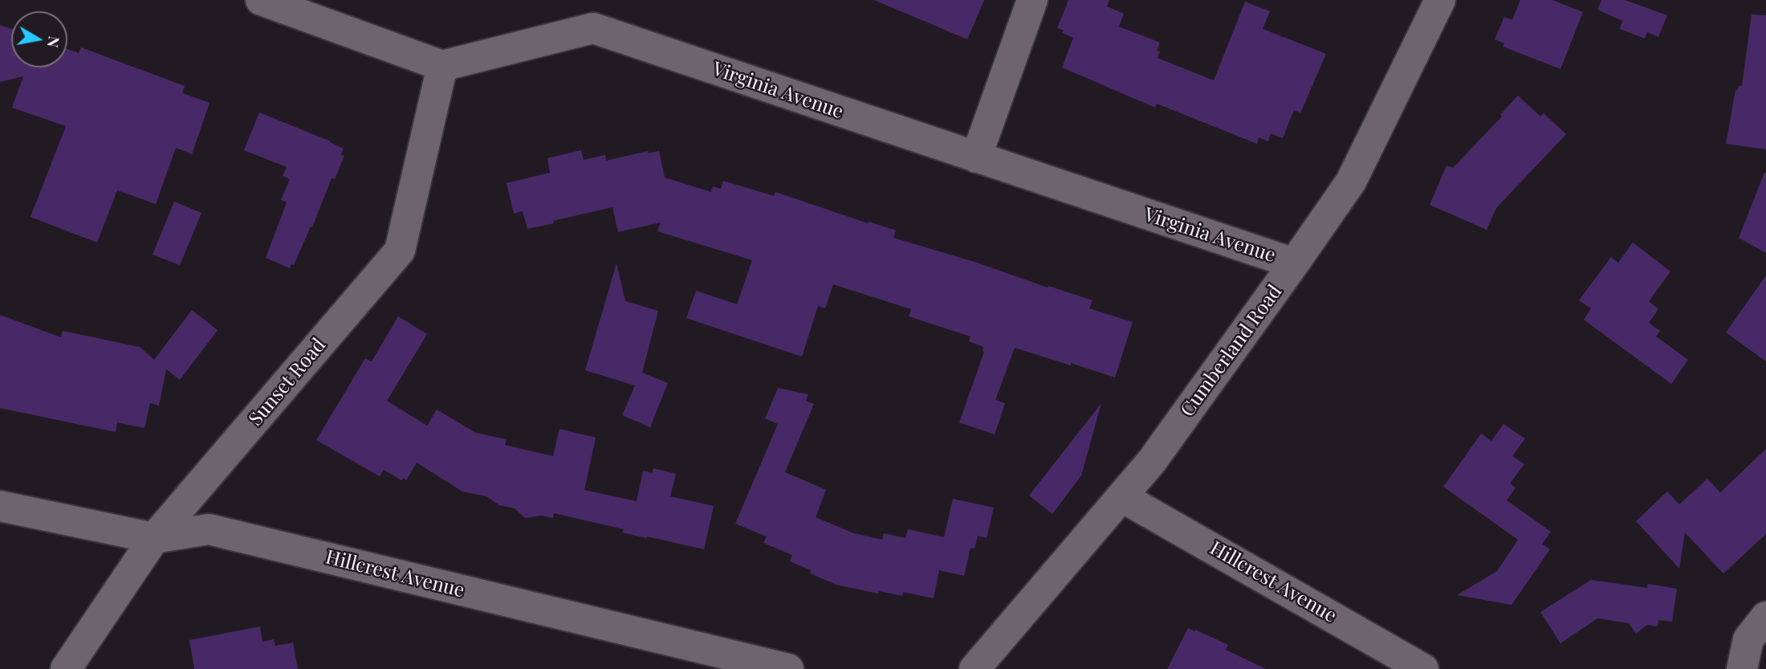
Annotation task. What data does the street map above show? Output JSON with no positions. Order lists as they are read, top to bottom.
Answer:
{
  "streets": {
    "street": [
      "Virginia Avenue",
      "Cumberland Road",
      "Sunset Road",
      "Hillcrest Avenue"
    ]
  },
  "crossings": [
    ["Virginia Avenue", "Cumberland Road"],
    ["Virginia Avenue", "Sunset Road"],
    ["Cumberland Road", "Hillcrest Avenue"],
    ["Sunset Road", "Hillcrest Avenue"]
  ],
  "north": "right"
}
